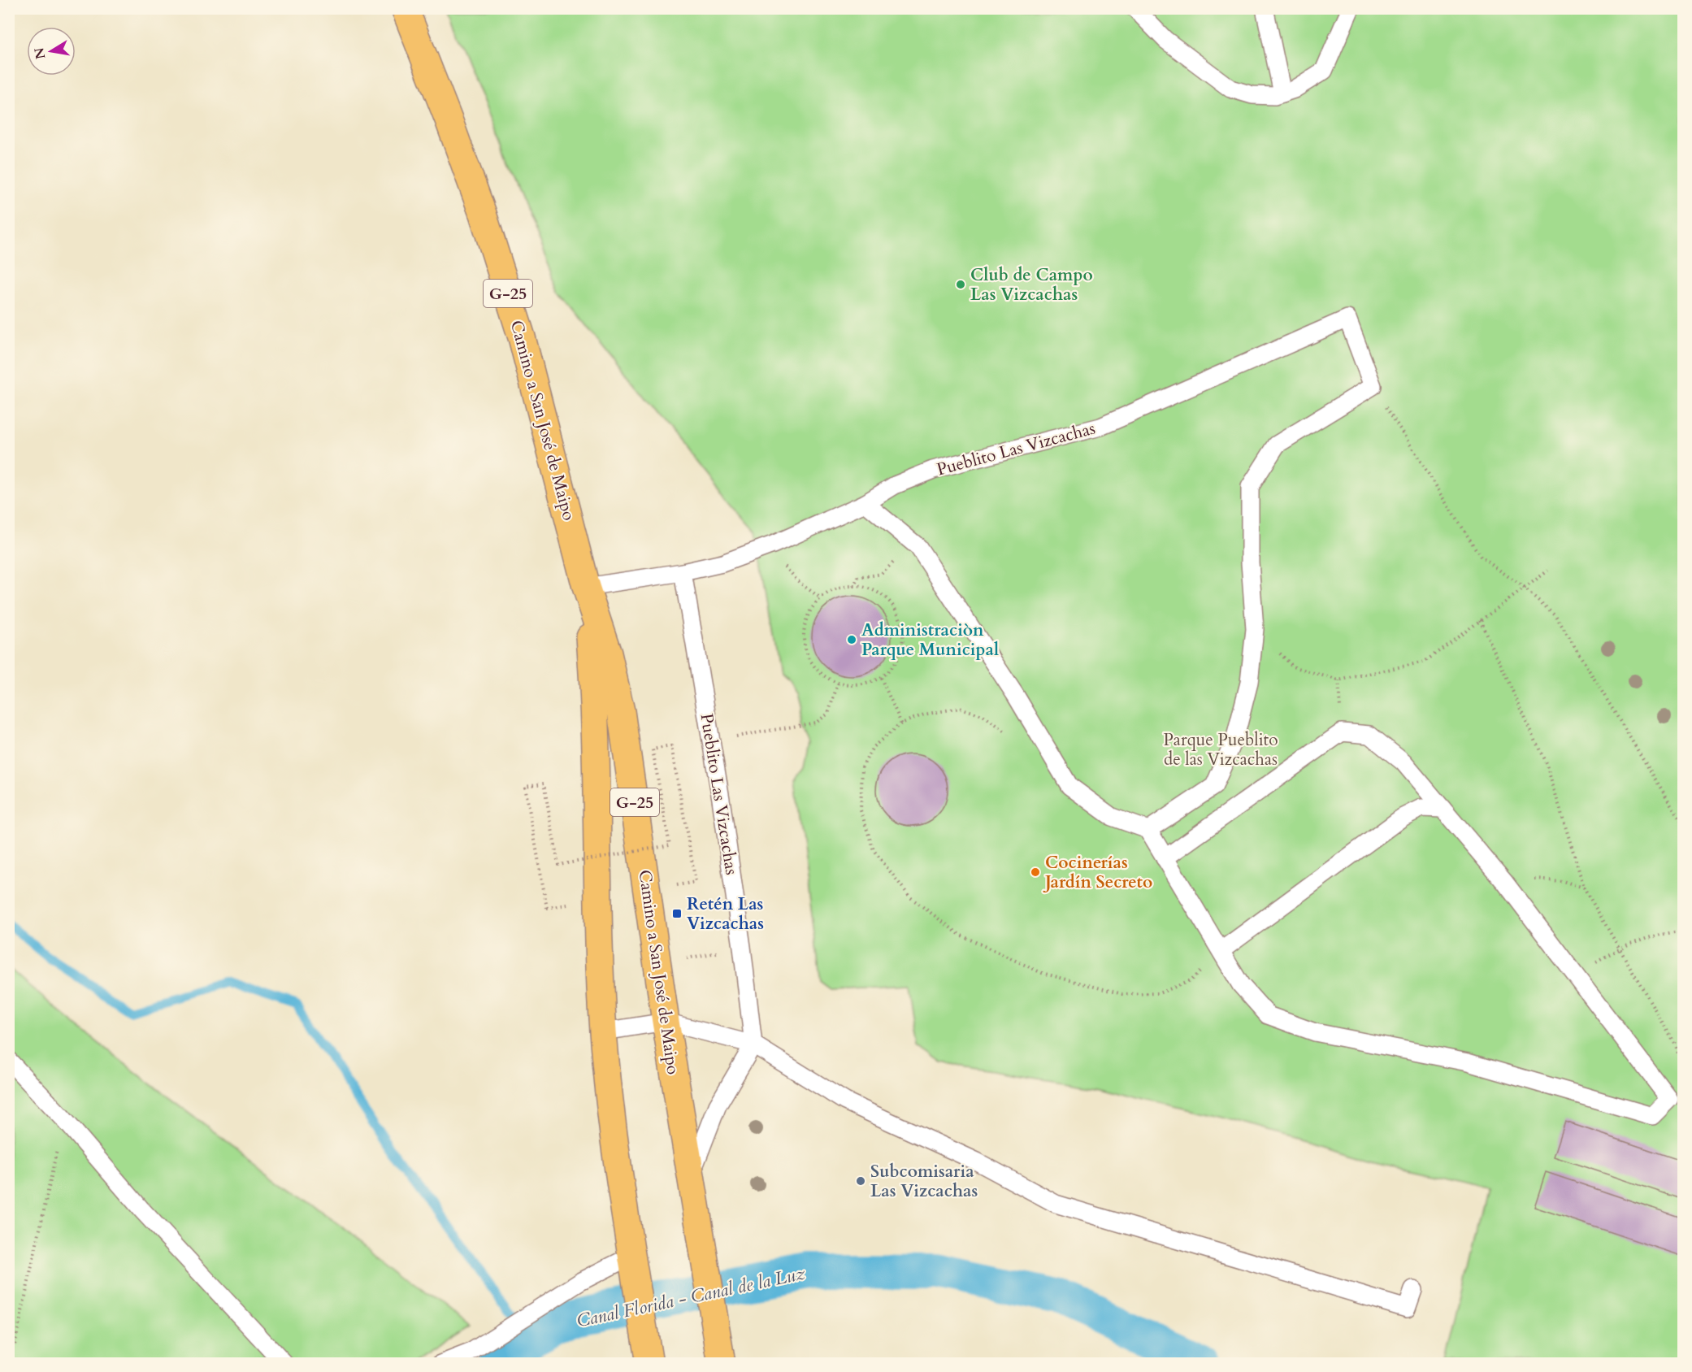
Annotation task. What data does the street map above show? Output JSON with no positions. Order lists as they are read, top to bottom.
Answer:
{
  "streets": {
    "main road": ["G-25", "Camino a San José de Maipo"],
    "lane": ["Pueblito Las Vizcachas"]
  },
  "crossings": [
    ["Camino a San José de Maipo", "Pueblito Las Vizcachas"]
  ],
  "water": ["Canal Florida - Canal de la Luz"],
  "parks": ["Parque Pueblito de las Vizcachas"],
  "places": {
    "other": [
      "Club de Campo Las Vizcachas",
      "Administraciòn Parque Municipal",
      "Cocinerías Jardín Secreto",
      "Subcomisaria Las Vizcachas"
    ],
    "transit": ["Retén Las Vizcachas"]
  },
  "north": "left"
}
